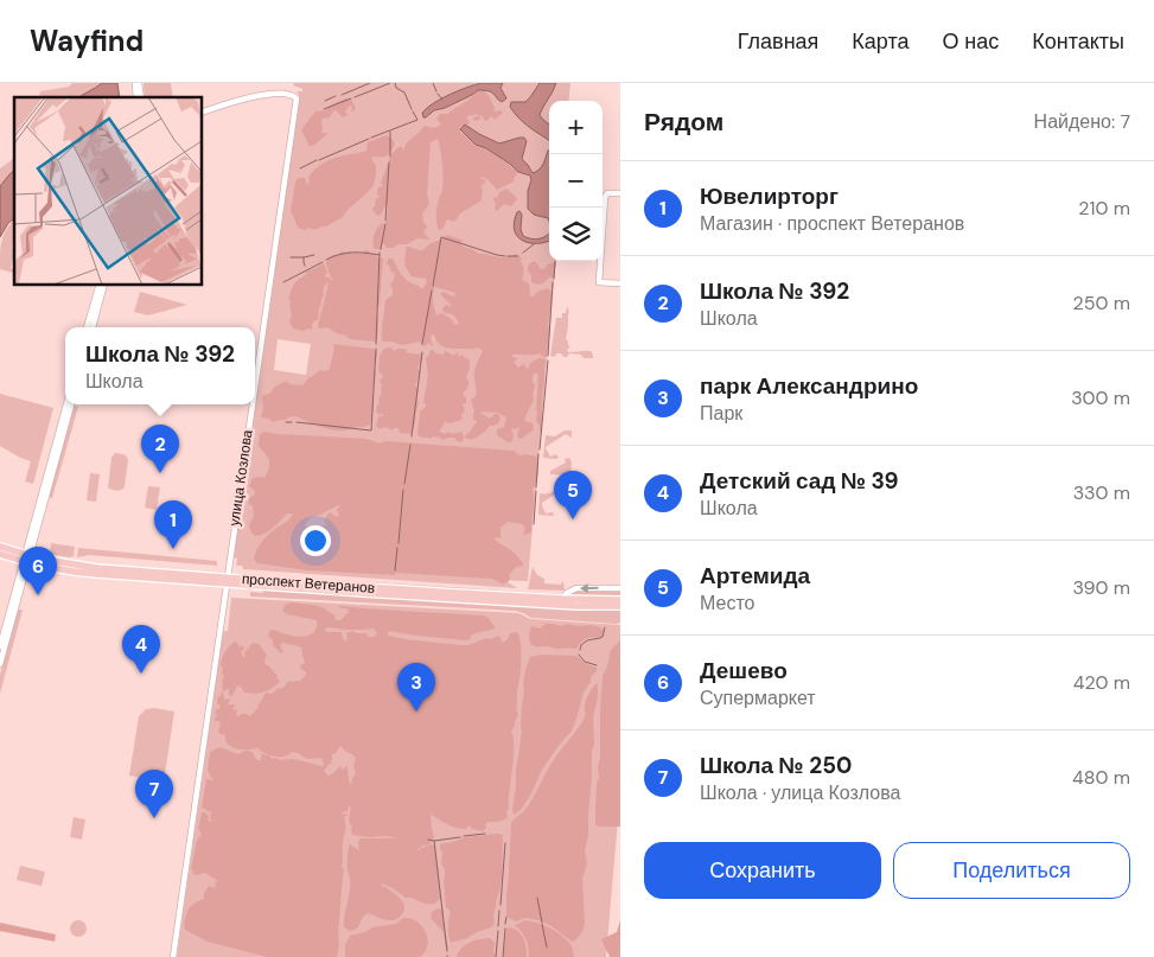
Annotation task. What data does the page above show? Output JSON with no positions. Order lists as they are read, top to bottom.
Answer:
{
  "streets": {
    "main road": ["проспект Ветеранов"],
    "street": ["улица Козлова"]
  },
  "crossings": [
    ["улица Козлова", "проспект Ветеранов"]
  ],
  "page": {
    "header": "Wayfind",
    "nav": [
      "Главная",
      "Карта",
      "О нас",
      "Контакты"
    ],
    "heading": ["Рядом", "Найдено: 7"],
    "map_buttons": ["+", "−"],
    "list": [
      {
        "mark": "1",
        "name": "Ювелирторг",
        "note": "Магазин · проспект Ветеранов",
        "value": "210 m"
      },
      {
        "mark": "2",
        "name": "Школа № 392",
        "note": "Школа",
        "value": "250 m"
      },
      {
        "mark": "3",
        "name": "парк Александрино",
        "note": "Парк",
        "value": "300 m"
      },
      {
        "mark": "4",
        "name": "Детский сад № 39",
        "note": "Школа",
        "value": "330 m"
      },
      {
        "mark": "5",
        "name": "Артемида",
        "note": "Место",
        "value": "390 m"
      },
      {
        "mark": "6",
        "name": "Дешево",
        "note": "Супермаркет",
        "value": "420 m"
      },
      {
        "mark": "7",
        "name": "Школа № 250",
        "note": "Школа · улица Козлова",
        "value": "480 m"
      }
    ],
    "popup": ["Школа № 392", "Школа"],
    "pins": [
      "2",
      "5",
      "1",
      "6",
      "4",
      "3",
      "7"
    ],
    "buttons": ["Сохранить", "Поделиться"]
  }
}
